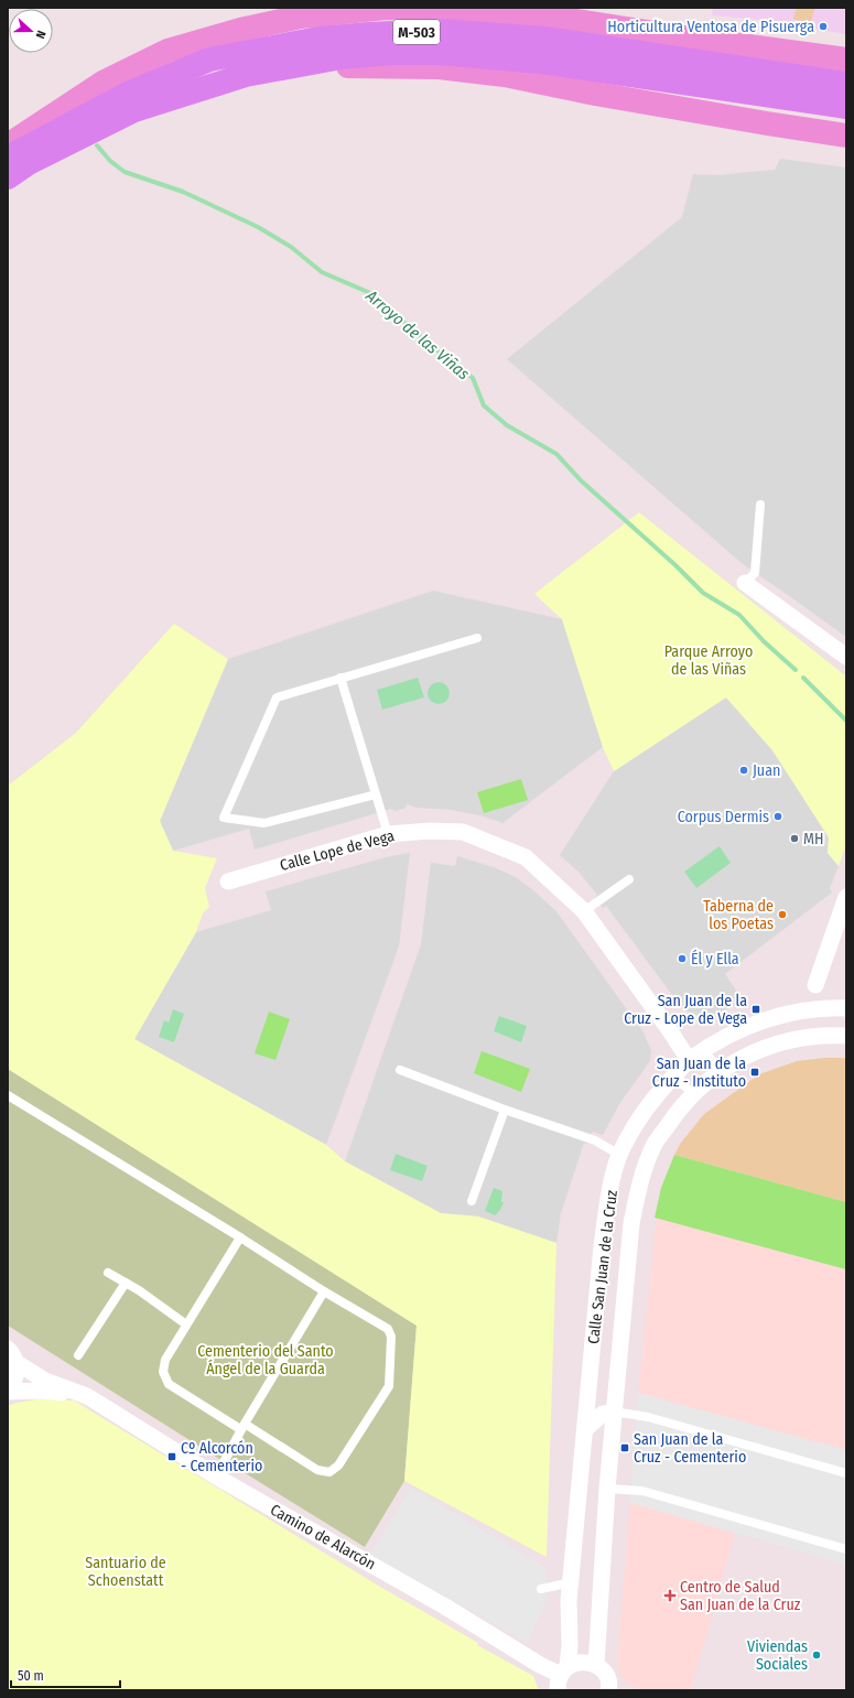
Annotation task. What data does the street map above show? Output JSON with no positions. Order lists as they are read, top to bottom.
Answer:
{
  "streets": {
    "highway": ["M-503"],
    "street": ["Calle Lope de Vega", "Calle San Juan de la Cruz", "Camino de Alarcón"]
  },
  "crossings": [
    ["Calle Lope de Vega", "Calle San Juan de la Cruz"],
    ["Calle San Juan de la Cruz", "Camino de Alarcón"]
  ],
  "water": ["Arroyo de las Viñas"],
  "parks": ["Parque Arroyo de las Viñas", "Cementerio del Santo Ángel de la Guarda", "Santuario de Schoenstatt"],
  "places": {
    "other": [
      "Horticultura Ventosa de Pisuerga",
      "Juan",
      "Corpus Dermis",
      "MH",
      "Taberna de los Poetas",
      "Él y Ella",
      "Viviendas Sociales"
    ],
    "transit": [
      "San Juan de la Cruz - Lope de Vega",
      "San Juan de la Cruz - Instituto",
      "San Juan de la Cruz - Cementerio",
      "Cº Alcorcón - Cementerio"
    ],
    "health": ["Centro de Salud San Juan de la Cruz"]
  },
  "scale_bar": "50 m",
  "north": "right"
}
